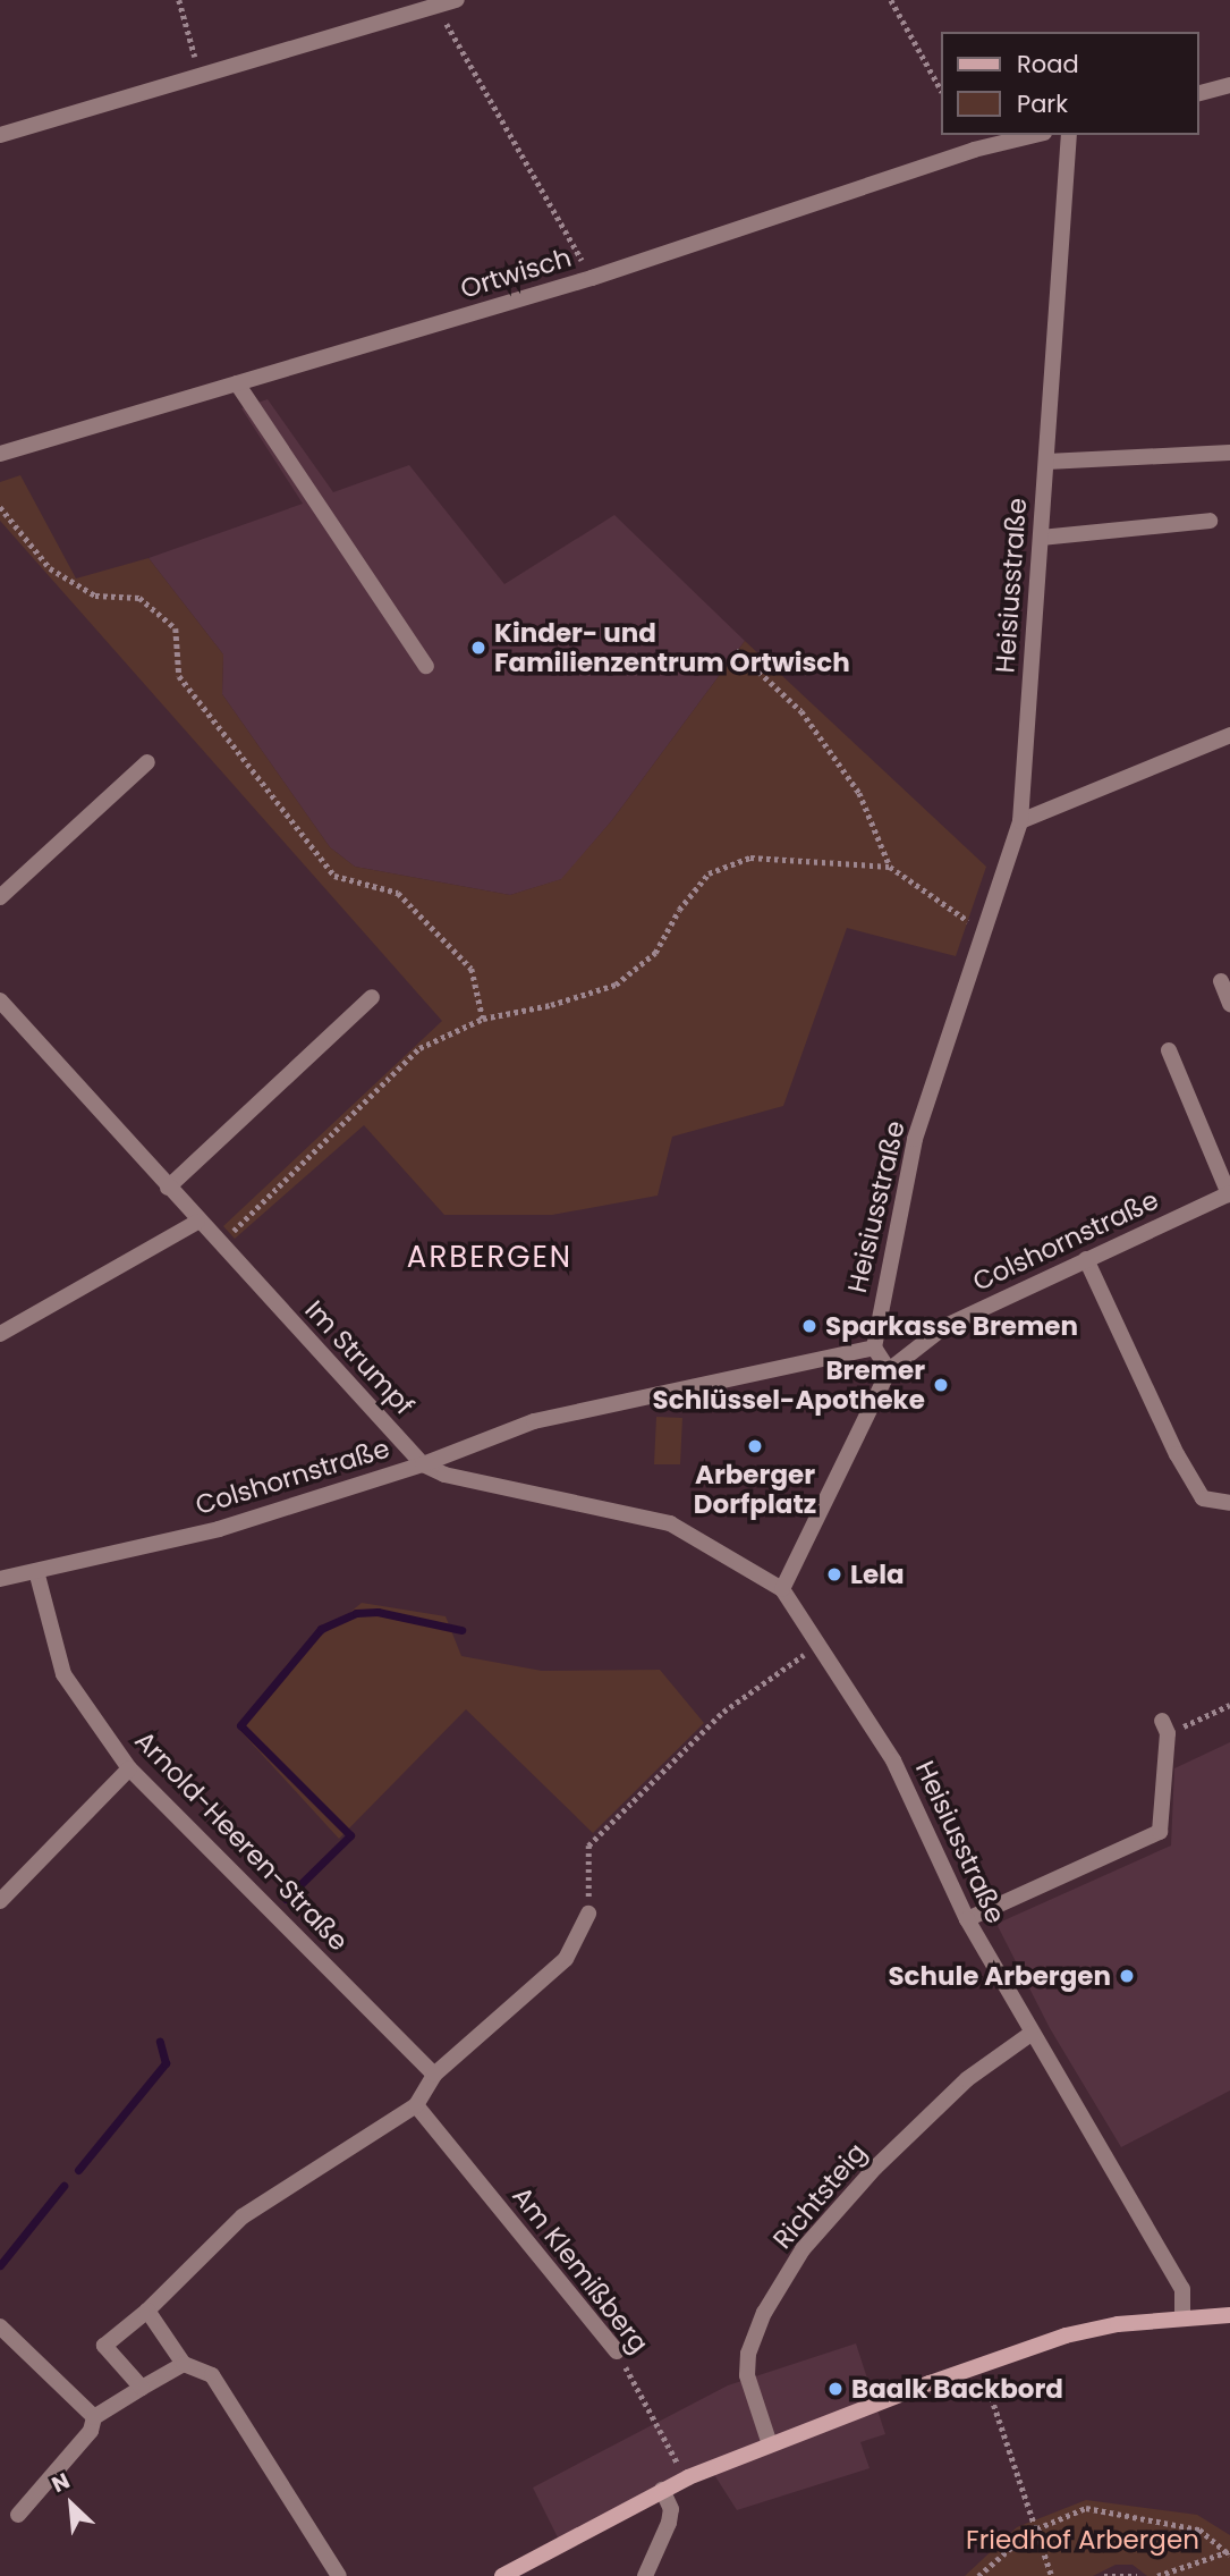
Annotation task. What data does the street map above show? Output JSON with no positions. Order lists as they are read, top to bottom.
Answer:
{
  "streets": {
    "street": [
      "Ortwisch",
      "Heisiusstraße",
      "Colshornstraße",
      "Im Strumpf",
      "Arnold-Heeren-Straße",
      "Richtsteig",
      "Am Klemißberg"
    ]
  },
  "crossings": [
    ["Heisiusstraße", "Colshornstraße"],
    ["Heisiusstraße", "Im Strumpf"],
    ["Heisiusstraße", "Richtsteig"],
    ["Colshornstraße", "Im Strumpf"],
    ["Colshornstraße", "Arnold-Heeren-Straße"]
  ],
  "districts": ["ARBERGEN"],
  "parks": ["Friedhof Arbergen"],
  "places": [
    "Kinder- und Familienzentrum Ortwisch",
    "Sparkasse Bremen",
    "Bremer Schlüssel-Apotheke",
    "Arberger Dorfplatz",
    "Lela",
    "Schule Arbergen",
    "Baalk Backbord"
  ],
  "legend": ["Road", "Park"],
  "north": "top left"
}
